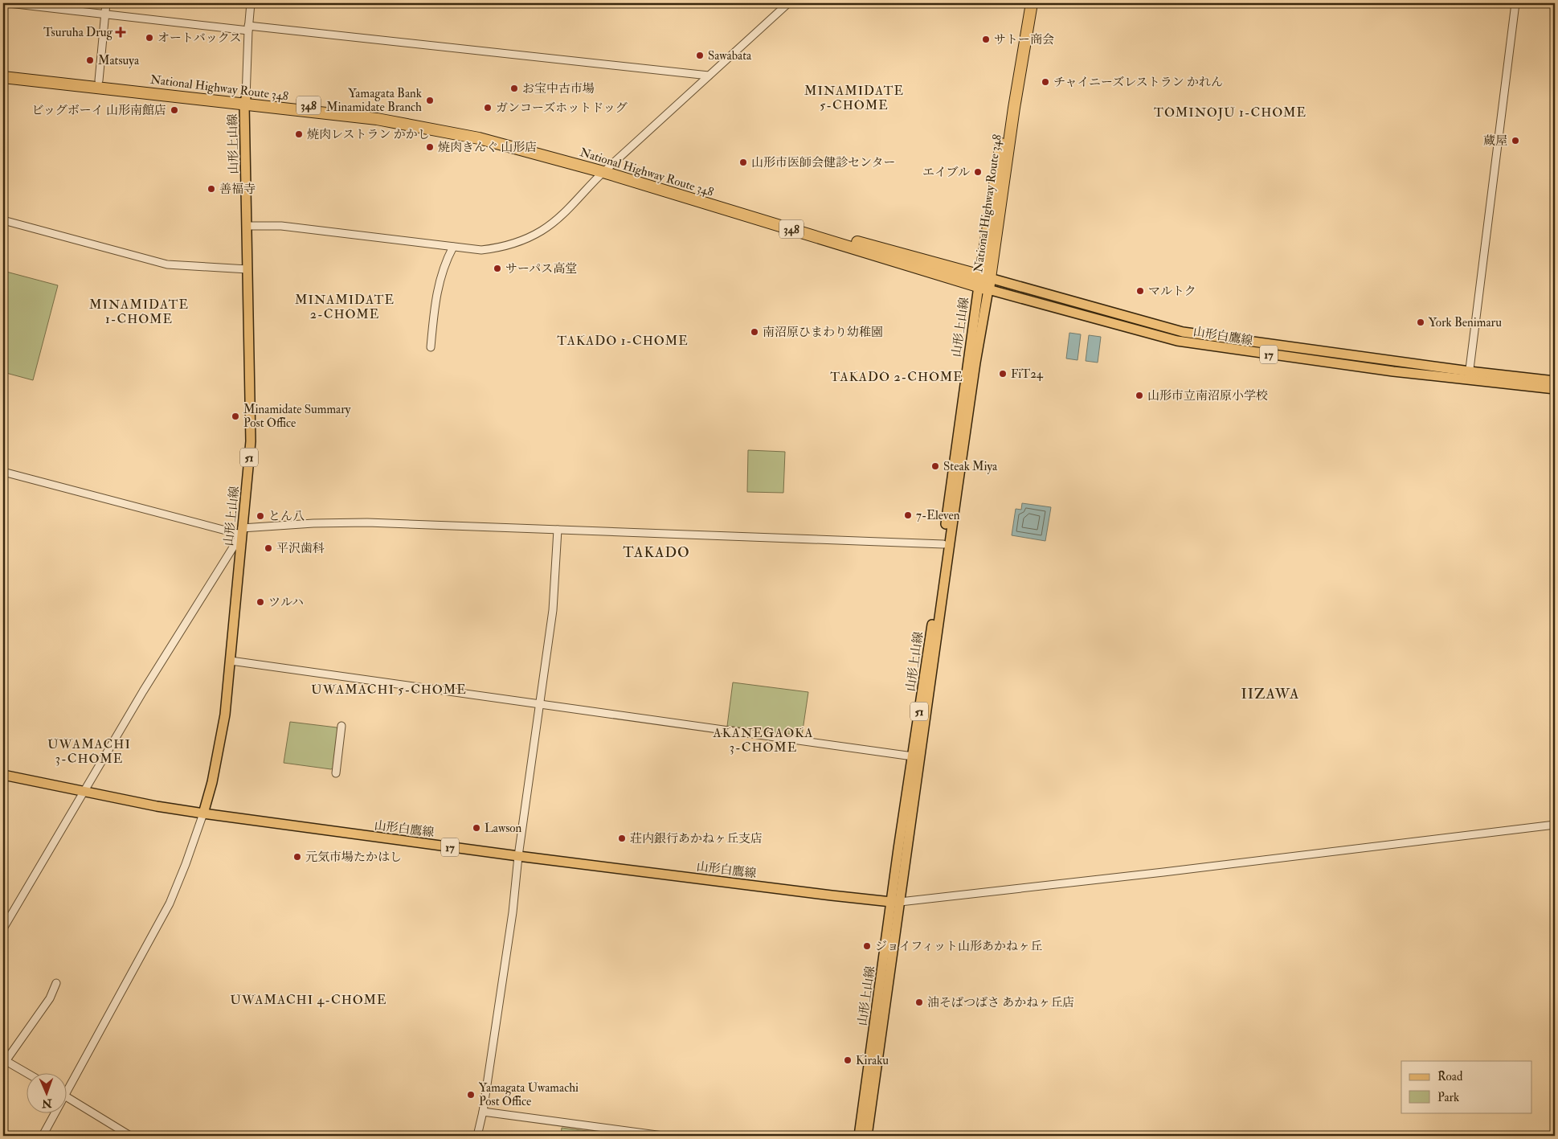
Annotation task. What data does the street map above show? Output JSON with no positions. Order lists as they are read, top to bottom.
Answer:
{
  "streets": {
    "highway": ["National Highway Route 348", "348"],
    "main road": [
      "山形上山線",
      "山形白鷹線",
      "17",
      "51"
    ]
  },
  "crossings": [
    ["National Highway Route 348", "山形上山線"],
    ["National Highway Route 348", "山形白鷹線"],
    ["山形上山線", "山形白鷹線"]
  ],
  "districts": [
    "MINAMIDATE 5-CHOME",
    "TOMINOJU 1-CHOME",
    "MINAMIDATE 2-CHOME",
    "MINAMIDATE 1-CHOME",
    "TAKADO 1-CHOME",
    "TAKADO 2-CHOME",
    "TAKADO",
    "UWAMACHI 5-CHOME",
    "IIZAWA",
    "AKANEGAOKA 3-CHOME",
    "UWAMACHI 3-CHOME",
    "UWAMACHI 4-CHOME"
  ],
  "places": {
    "health": ["Tsuruha Drug"],
    "other": [
      "オートバックス",
      "サトー商会",
      "Sawabata",
      "Matsuya",
      "チャイニーズレストラン かれん",
      "お宝中古市場",
      "Yamagata Bank Minamidate Branch",
      "ガンコーズホットドッグ",
      "ビッグボーイ 山形南館店",
      "焼肉レストラン かかし",
      "蔵屋",
      "焼肉きんぐ 山形店",
      "山形市医師会健診センター",
      "エイブル",
      "善福寺",
      "サーパス高堂",
      "マルトク",
      "York Benimaru",
      "南沼原ひまわり幼稚園",
      "FiT24",
      "山形市立南沼原小学校",
      "Minamidate Summary Post Office",
      "Steak Miya",
      "7-Eleven",
      "とん八",
      "平沢歯科",
      "ツルハ",
      "Lawson",
      "荘内銀行あかねヶ丘支店",
      "元気市場たかはし",
      "ジョイフィット山形あかねヶ丘",
      "油そばつばさ あかねヶ丘店",
      "Kiraku",
      "Yamagata Uwamachi Post Office"
    ]
  },
  "legend": ["Road", "Park"],
  "north": "bottom"
}
